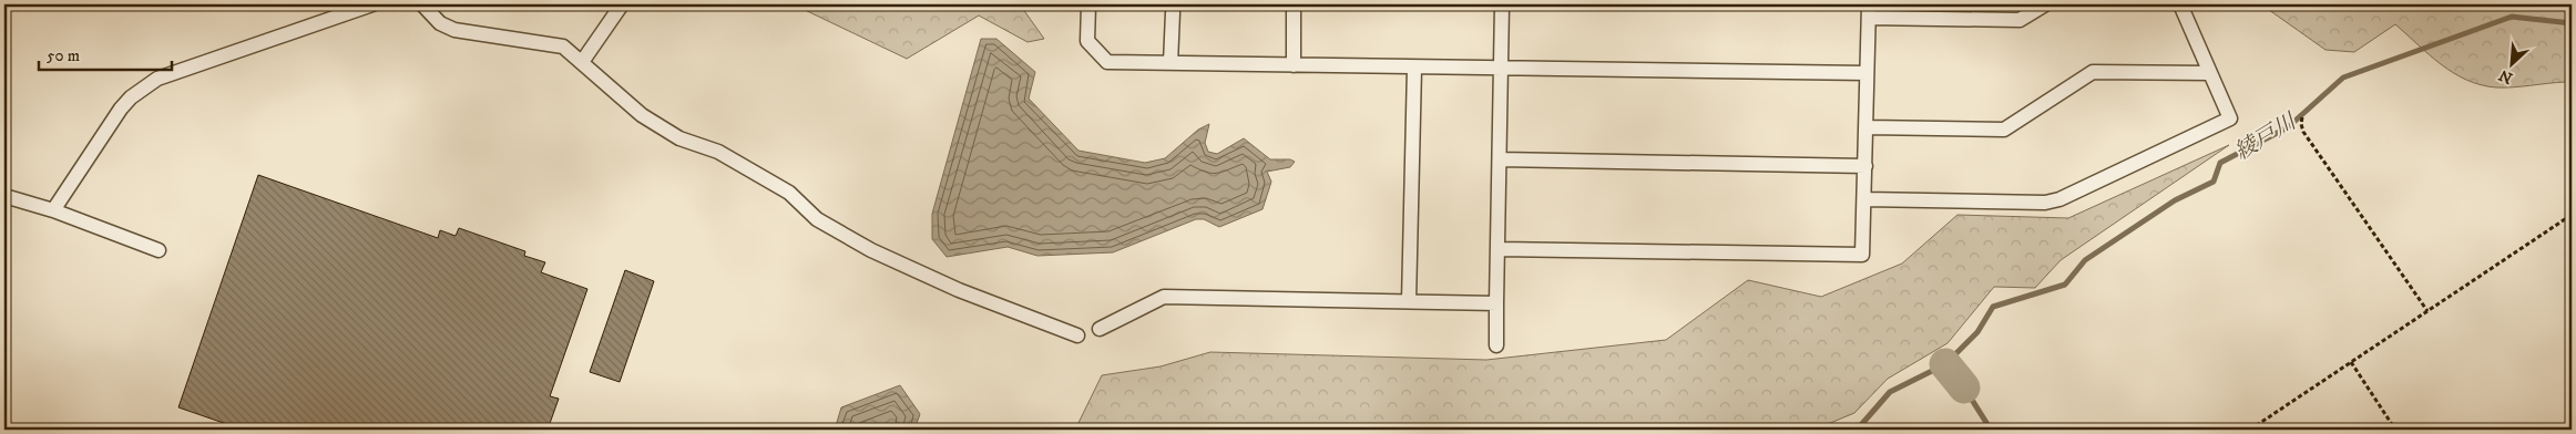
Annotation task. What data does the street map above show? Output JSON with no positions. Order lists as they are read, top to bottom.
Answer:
{
  "water": ["綾戸川"],
  "scale_bar": "50 m",
  "north": "bottom left"
}
